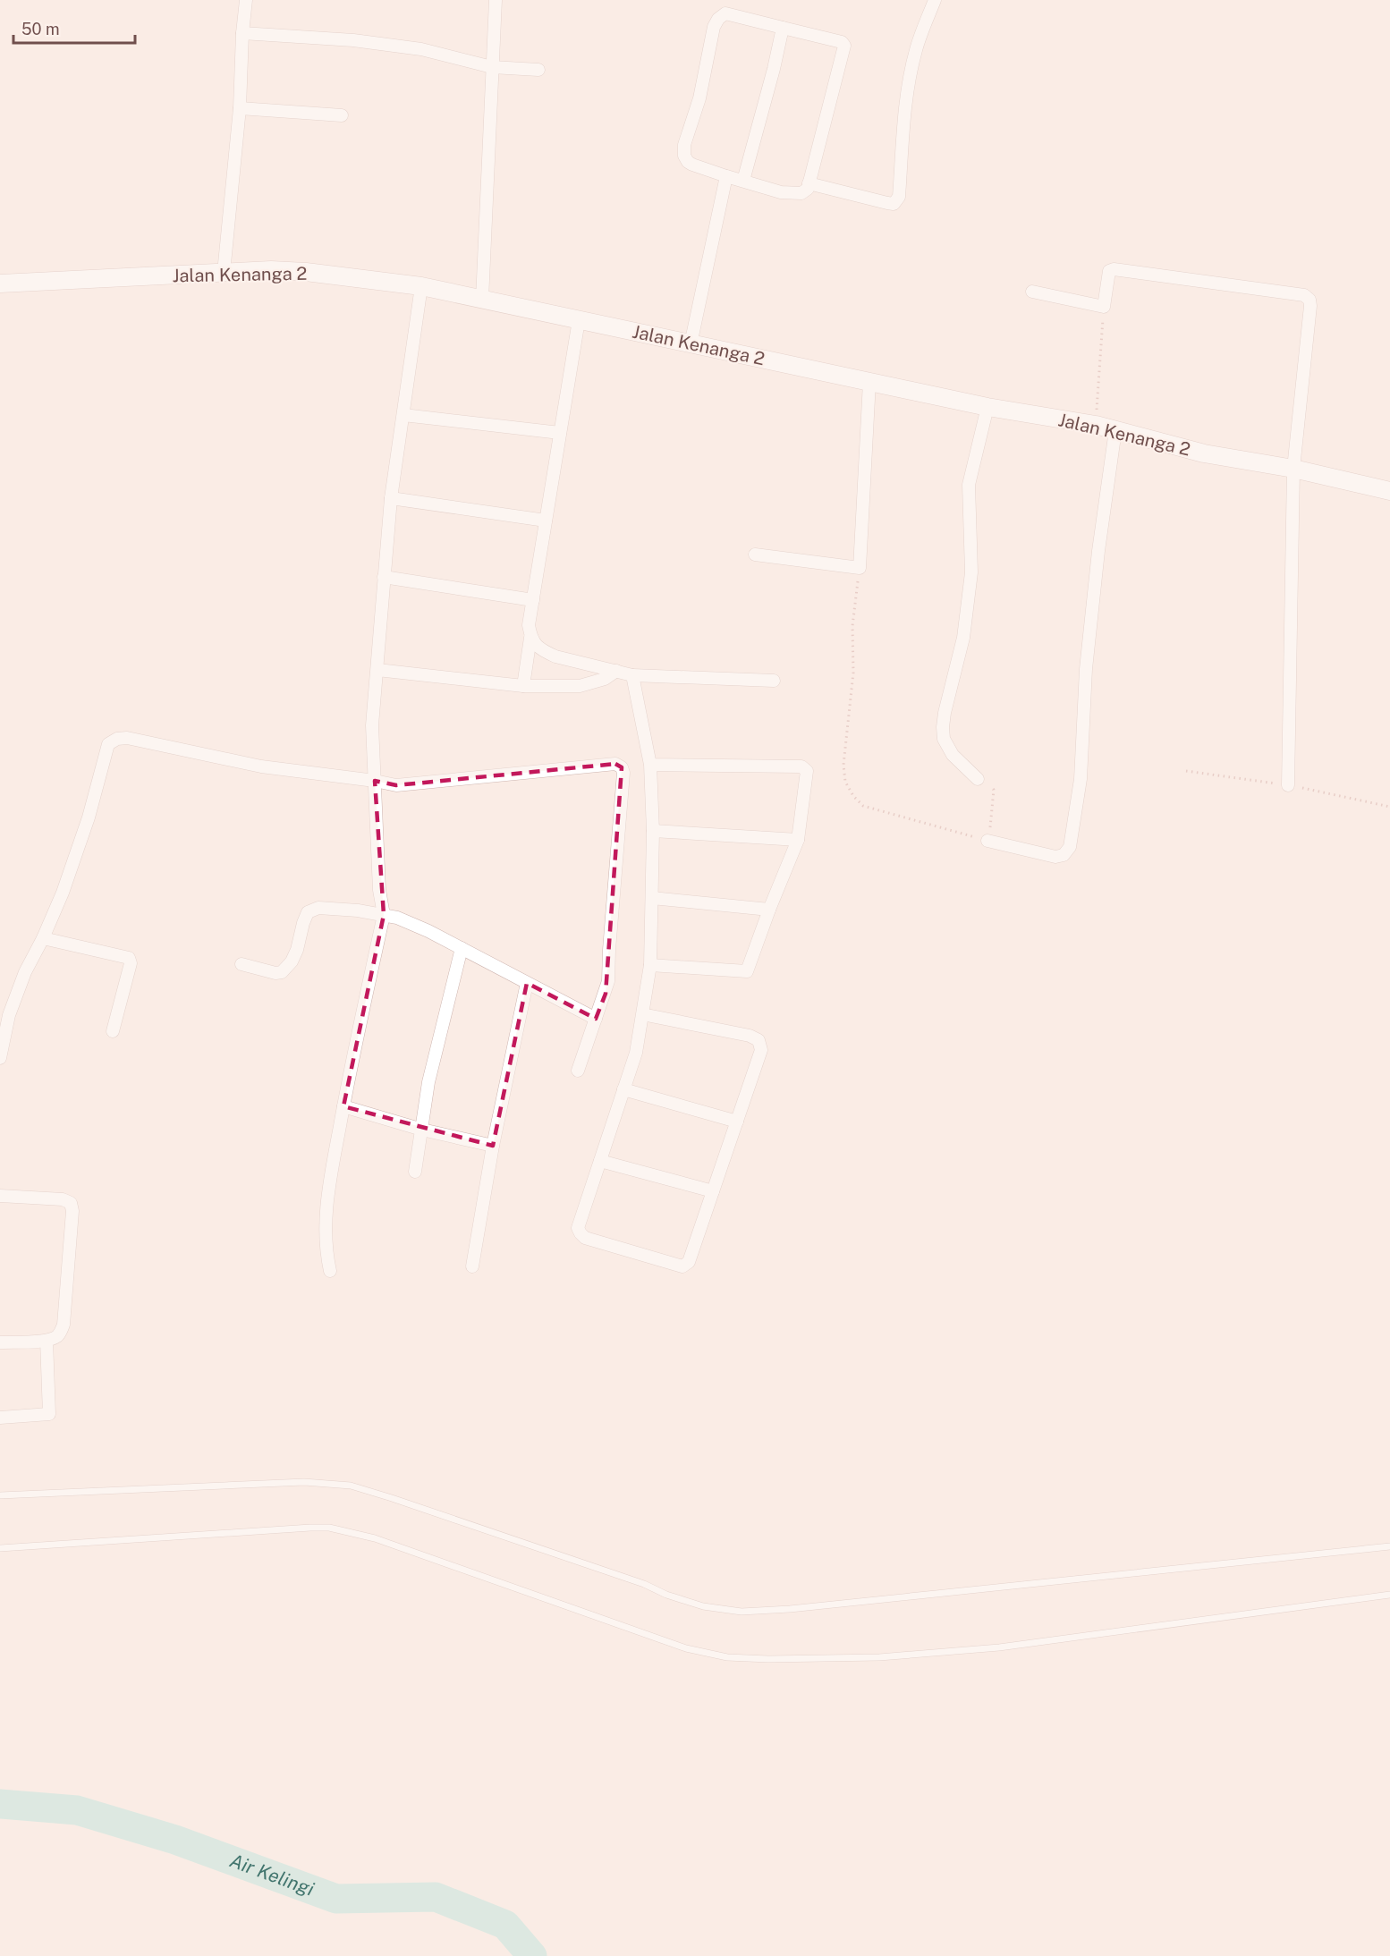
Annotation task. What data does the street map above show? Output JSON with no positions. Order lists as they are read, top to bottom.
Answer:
{
  "streets": {
    "main road": ["Jalan Kenanga 2"]
  },
  "water": ["Air Kelingi"],
  "scale_bar": "50 m"
}
